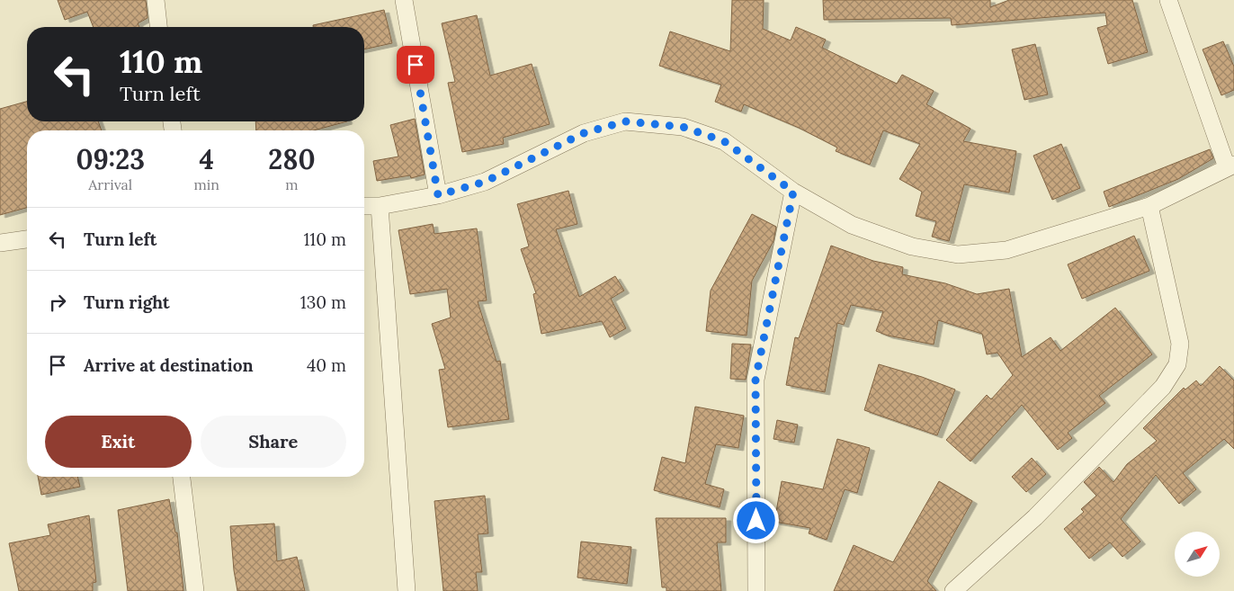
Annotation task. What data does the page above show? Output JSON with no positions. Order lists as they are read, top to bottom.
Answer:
{
  "north": "top right",
  "page": {
    "turn": ["110 m", "Turn left"],
    "eta": [
      "09:23",
      "Arrival",
      "4",
      "min",
      "280",
      "m"
    ],
    "list": [
      {
        "name": "Turn left",
        "value": "110 m"
      },
      {
        "name": "Turn right",
        "value": "130 m"
      },
      {
        "name": "Arrive at destination",
        "value": "40 m"
      }
    ],
    "buttons": ["Exit", "Share"]
  }
}
